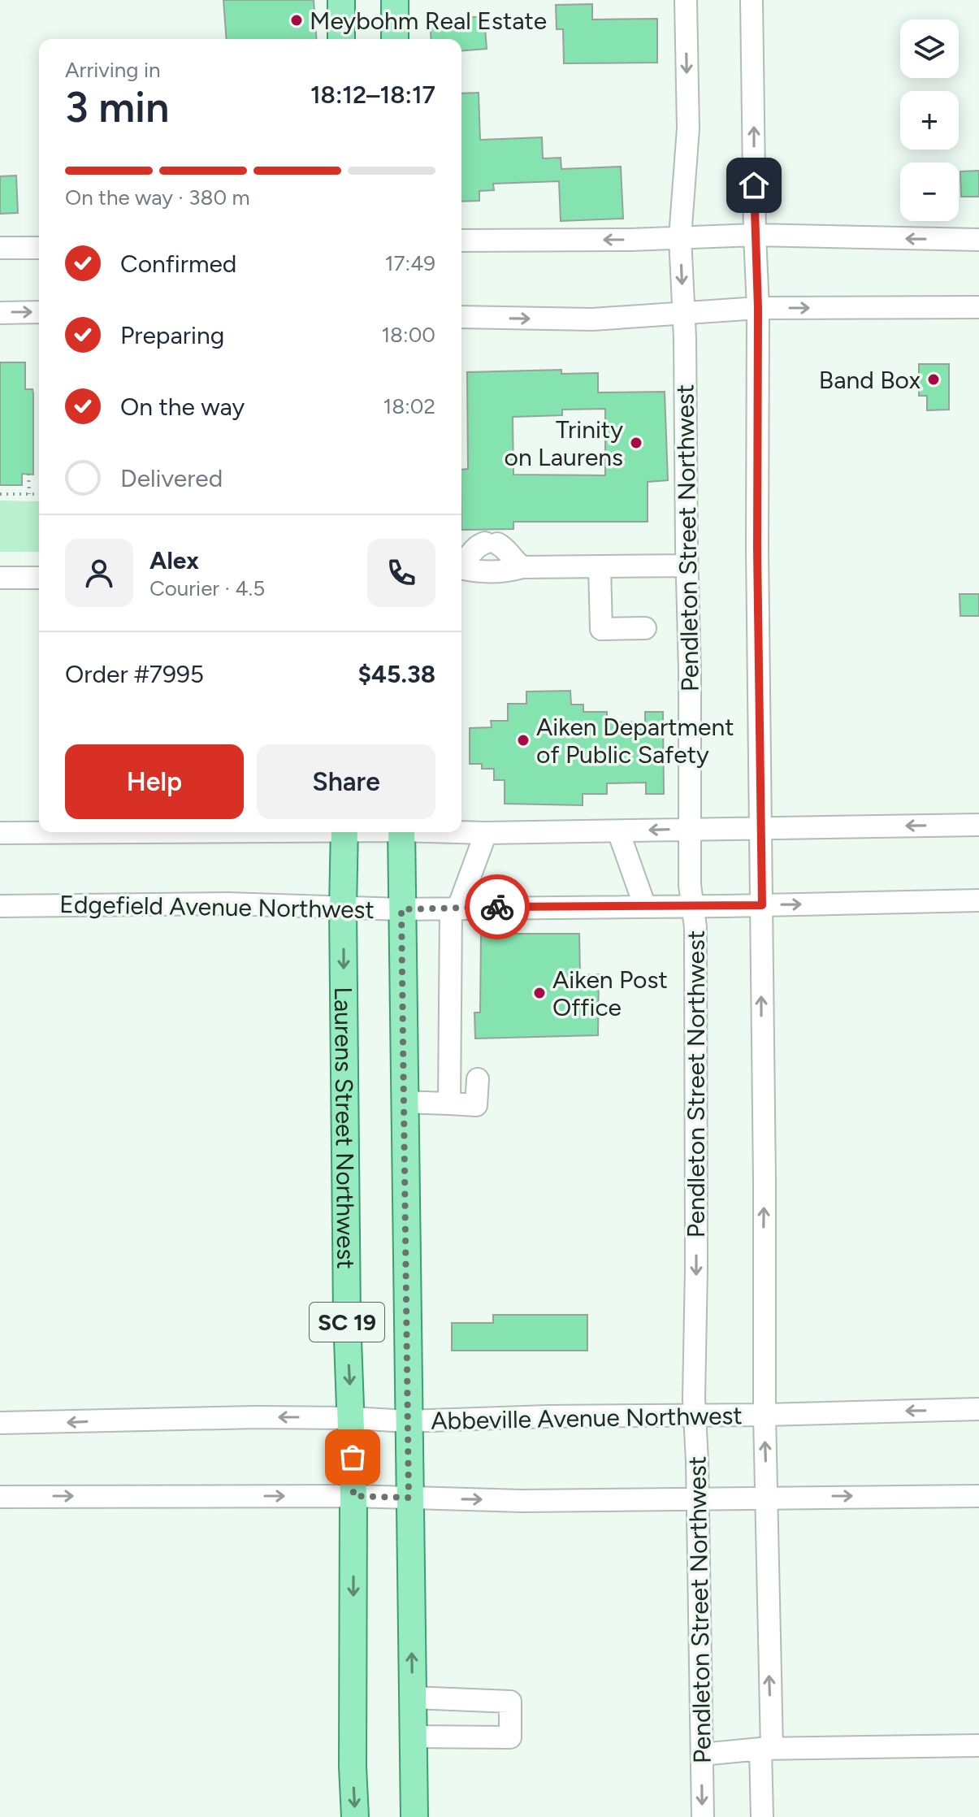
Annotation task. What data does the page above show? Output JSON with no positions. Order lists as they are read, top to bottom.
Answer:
{
  "streets": {
    "main road": ["Laurens Street Northwest", "SC 19"],
    "street": ["Pendleton Street Northwest", "Edgefield Avenue Northwest", "Abbeville Avenue Northwest"]
  },
  "crossings": [
    ["Pendleton Street Northwest", "Edgefield Avenue Northwest"],
    ["Pendleton Street Northwest", "Abbeville Avenue Northwest"],
    ["Edgefield Avenue Northwest", "Laurens Street Northwest"],
    ["Edgefield Avenue Northwest", "SC 19"],
    ["Laurens Street Northwest", "Abbeville Avenue Northwest"],
    ["SC 19", "Abbeville Avenue Northwest"]
  ],
  "places": [
    "Meybohm Real Estate",
    "Band Box",
    "Trinity on Laurens",
    "Aiken Department of Public Safety",
    "Aiken Post Office"
  ],
  "page": {
    "map_buttons": ["+", "−"],
    "heading": ["3 min", "Arriving in", "18:12–18:17"],
    "panel": [
      "Alex",
      "Courier · 4.5",
      "Order #7995",
      "$45.38"
    ],
    "bar": "On the way · 380 m",
    "list": [
      ["Confirmed", "17:49"],
      ["Preparing", "18:00"],
      ["On the way", "18:02"],
      "Delivered"
    ],
    "buttons": ["Help", "Share"]
  }
}
